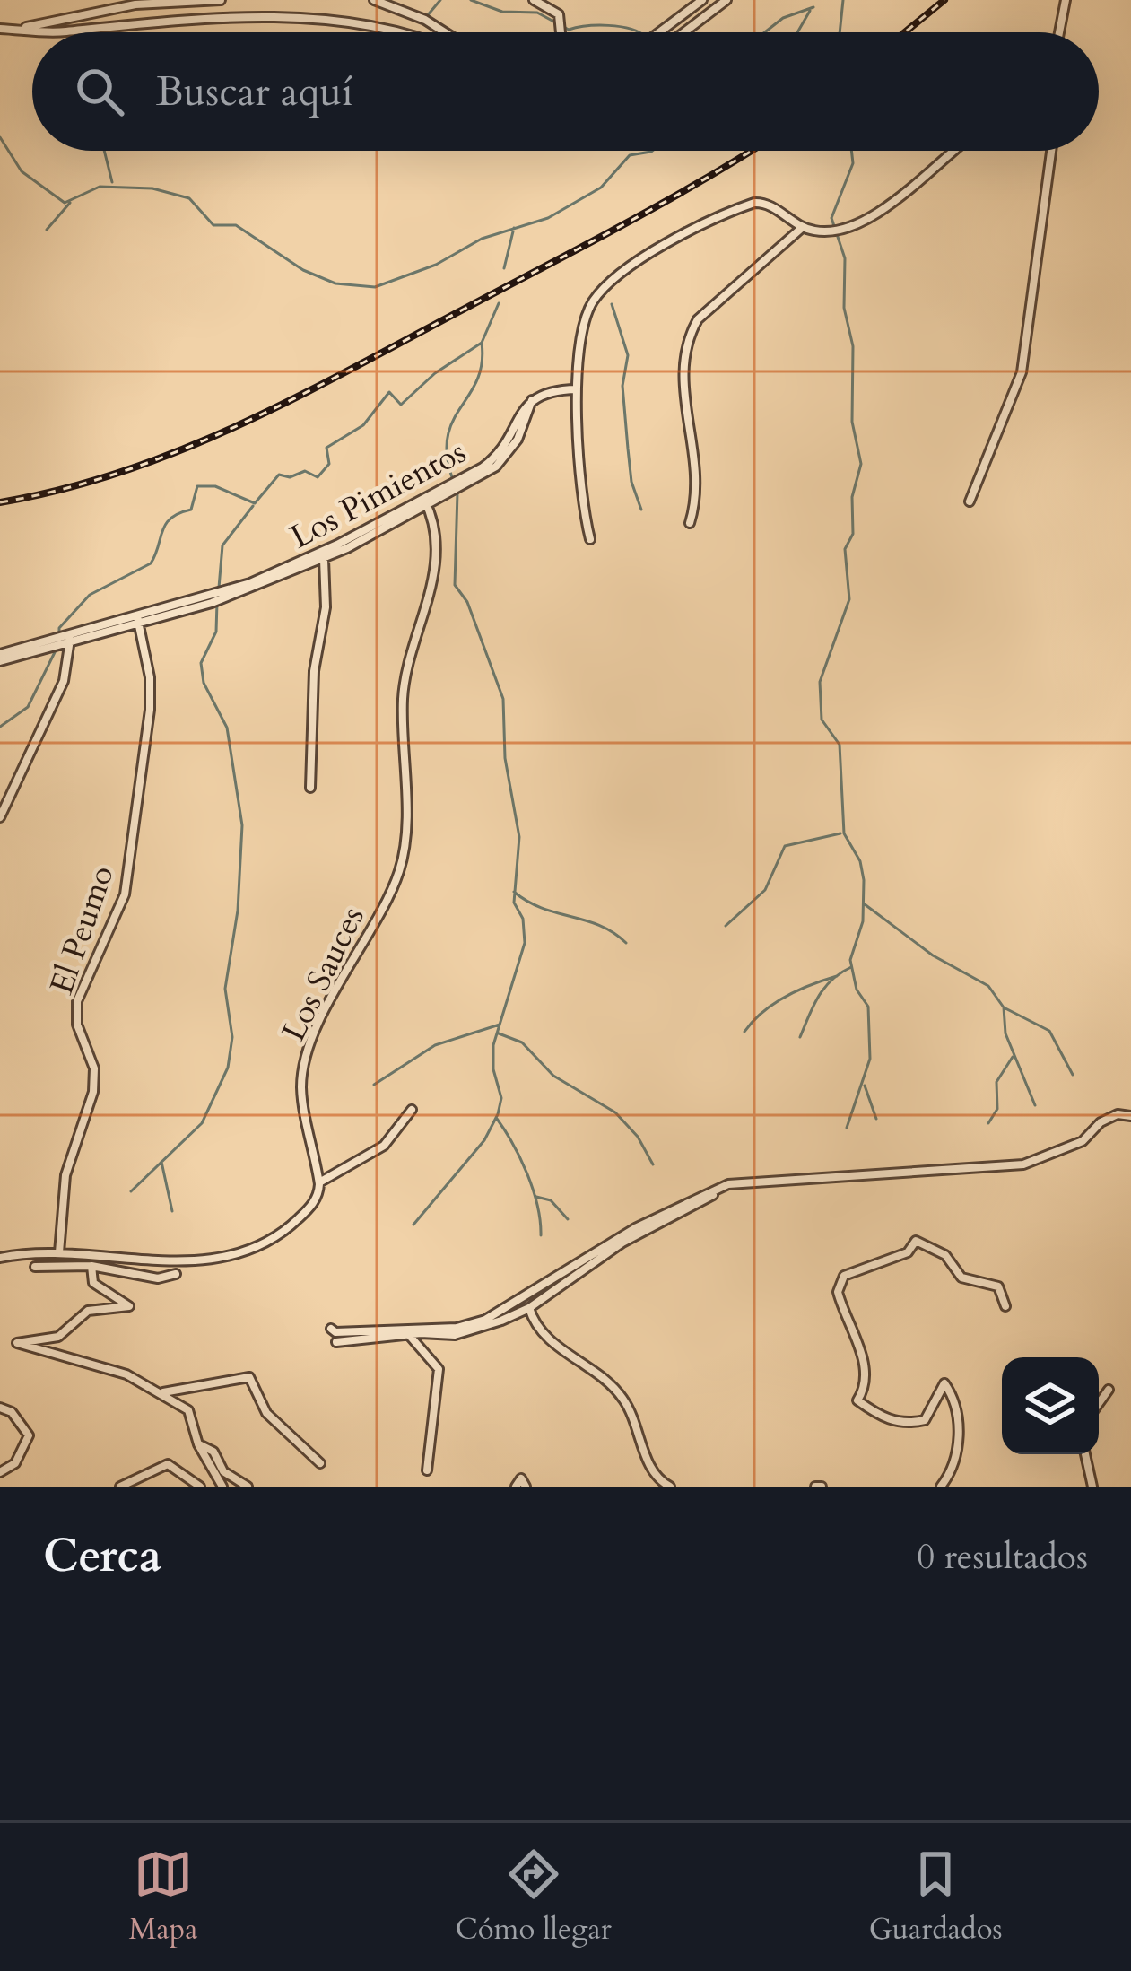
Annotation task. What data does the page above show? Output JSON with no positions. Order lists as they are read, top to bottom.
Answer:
{
  "streets": {
    "street": ["Los Pimientos", "El Peumo", "Los Sauces"]
  },
  "crossings": [
    ["Los Pimientos", "El Peumo"],
    ["Los Pimientos", "Los Sauces"]
  ],
  "page": {
    "search": "Buscar aquí",
    "heading": ["Cerca", "0 resultados"],
    "nav": ["Mapa", "Cómo llegar", "Guardados"]
  }
}
